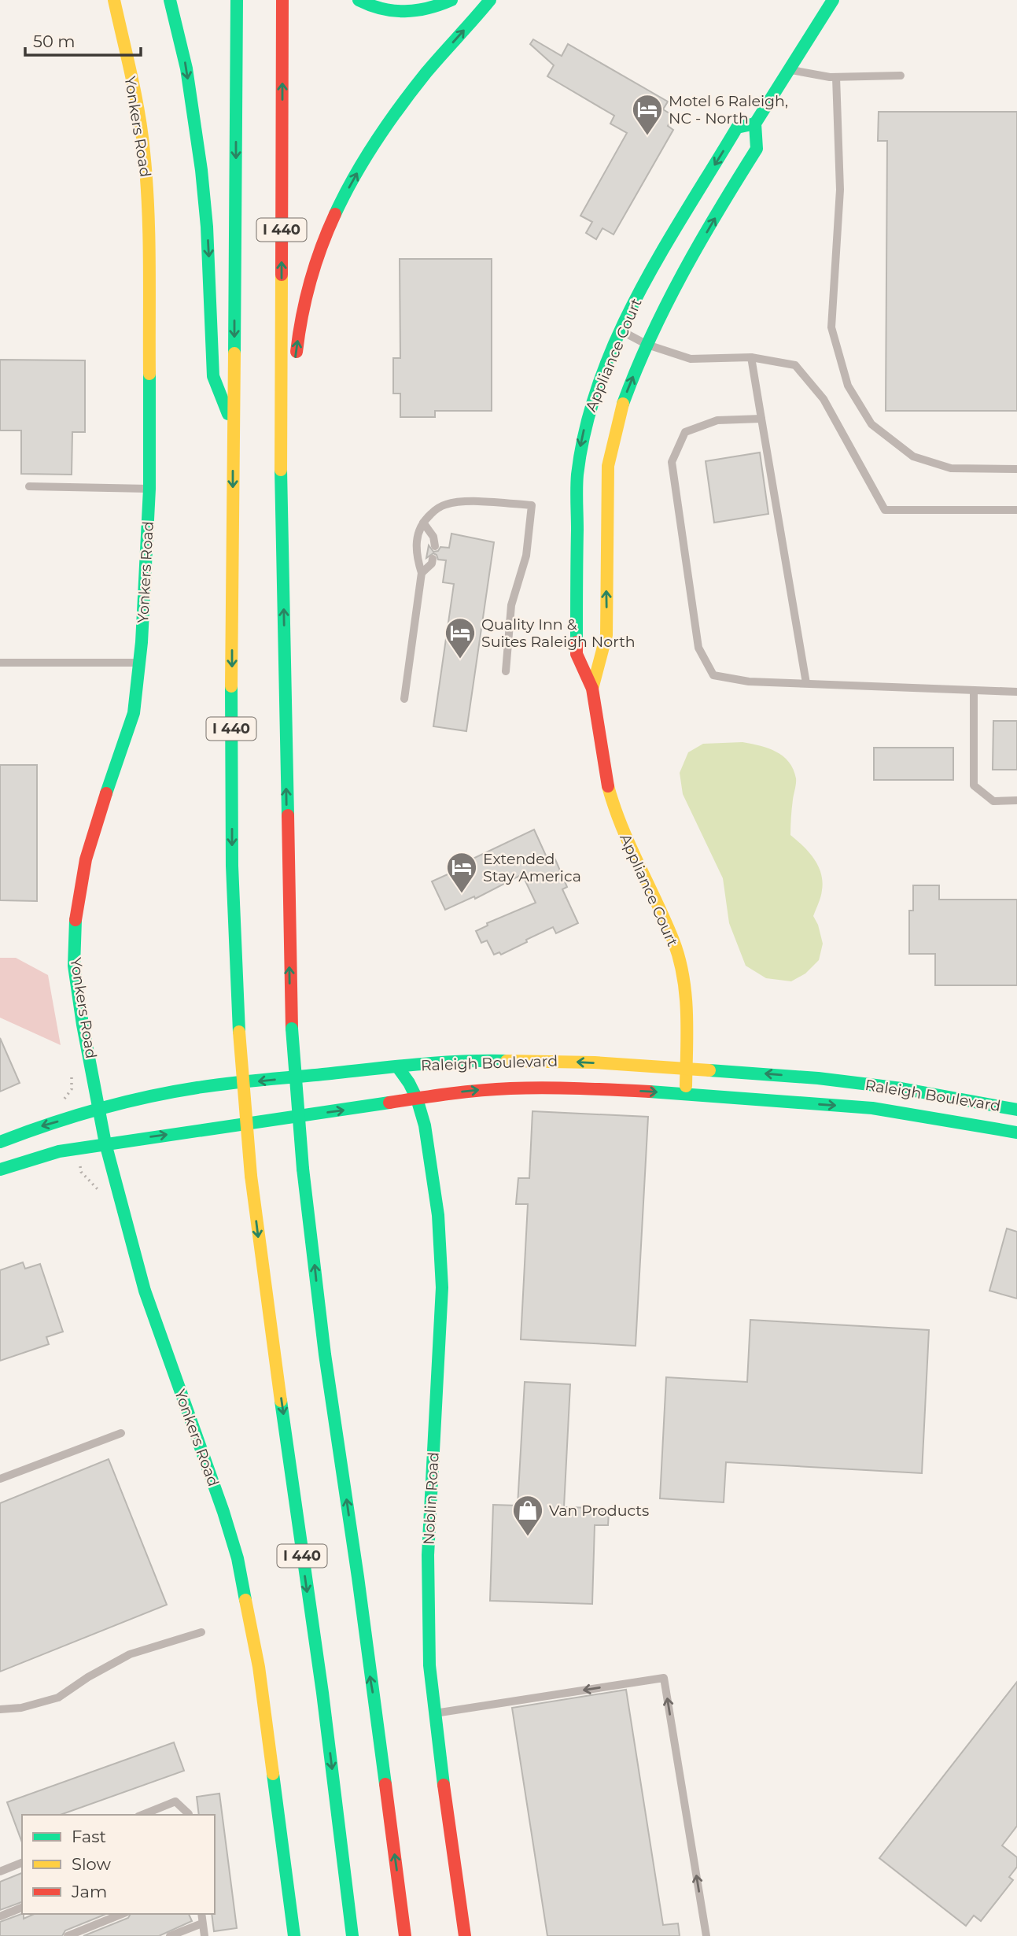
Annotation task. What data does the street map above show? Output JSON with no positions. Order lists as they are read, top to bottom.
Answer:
{
  "streets": {
    "main road": [
      "Yonkers Road",
      "I 440",
      "Appliance Court",
      "Raleigh Boulevard",
      "Noblin Road"
    ]
  },
  "crossings": [
    ["Yonkers Road", "Raleigh Boulevard"],
    ["Appliance Court", "Raleigh Boulevard"],
    ["Raleigh Boulevard", "Noblin Road"]
  ],
  "places": {
    "hotel": ["Motel 6 Raleigh, NC - North", "Quality Inn & Suites Raleigh North", "Extended Stay America"],
    "shop": ["Van Products"]
  },
  "legend": ["Fast", "Slow", "Jam"],
  "scale_bar": "50 m"
}
